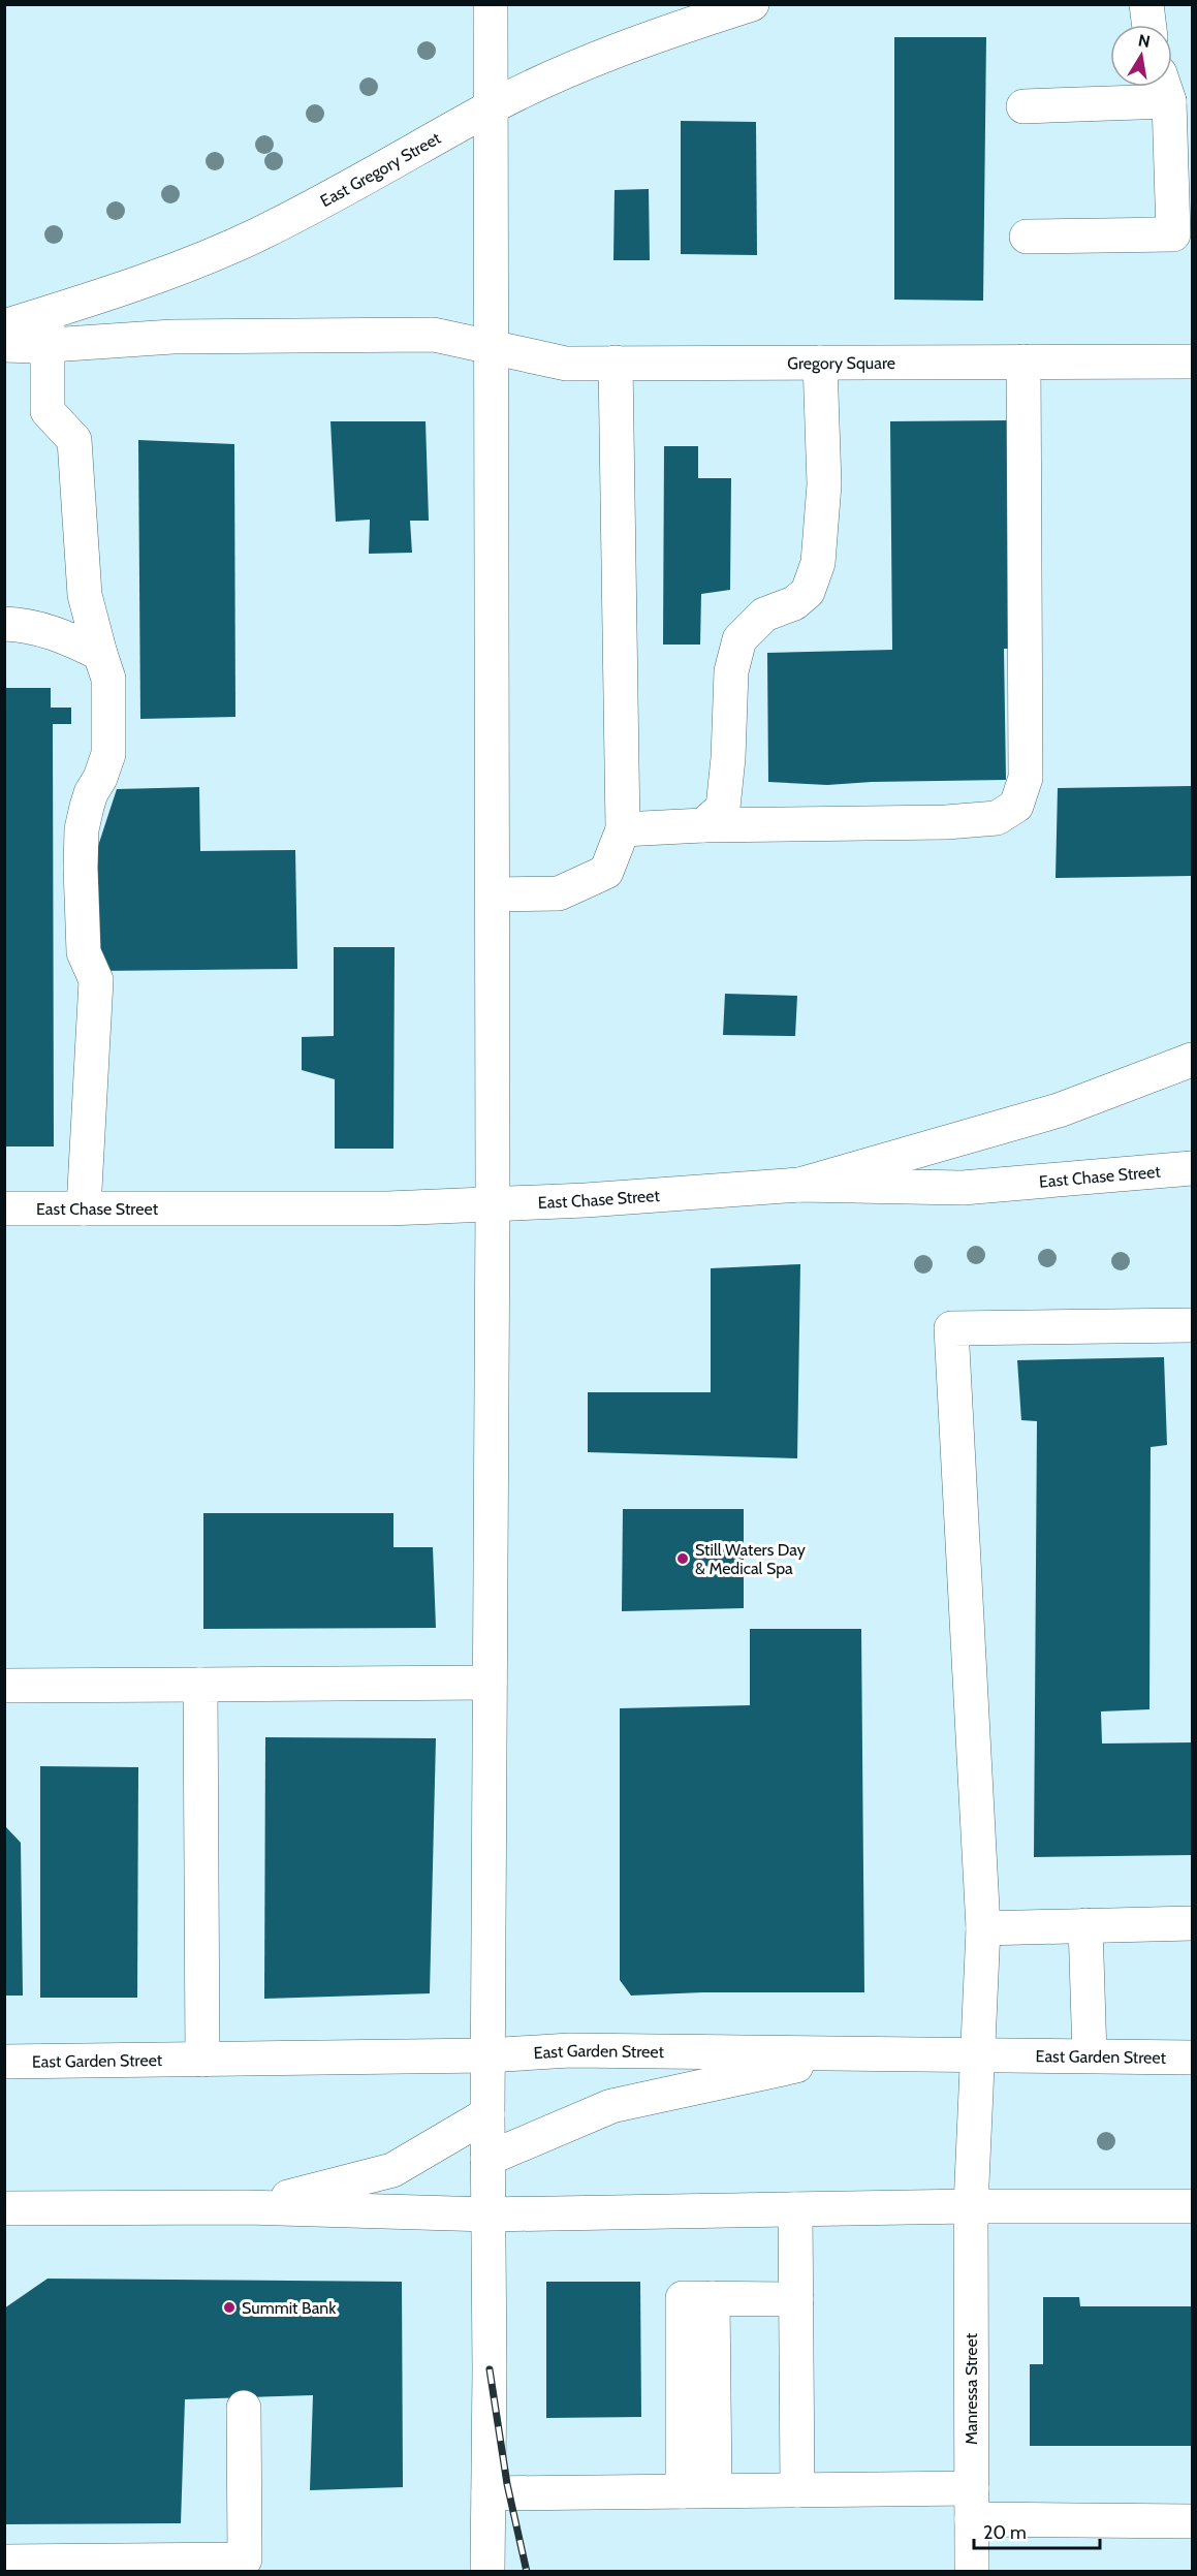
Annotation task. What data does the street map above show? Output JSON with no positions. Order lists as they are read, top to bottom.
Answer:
{
  "streets": {
    "main road": [
      "East Gregory Street",
      "Gregory Square",
      "East Chase Street",
      "East Garden Street",
      "Manressa Street"
    ]
  },
  "crossings": [
    ["East Gregory Street", "Gregory Square"],
    ["East Garden Street", "Manressa Street"]
  ],
  "places": ["Still Waters Day & Medical Spa", "Summit Bank"],
  "scale_bar": "20 m",
  "north": "top"
}
